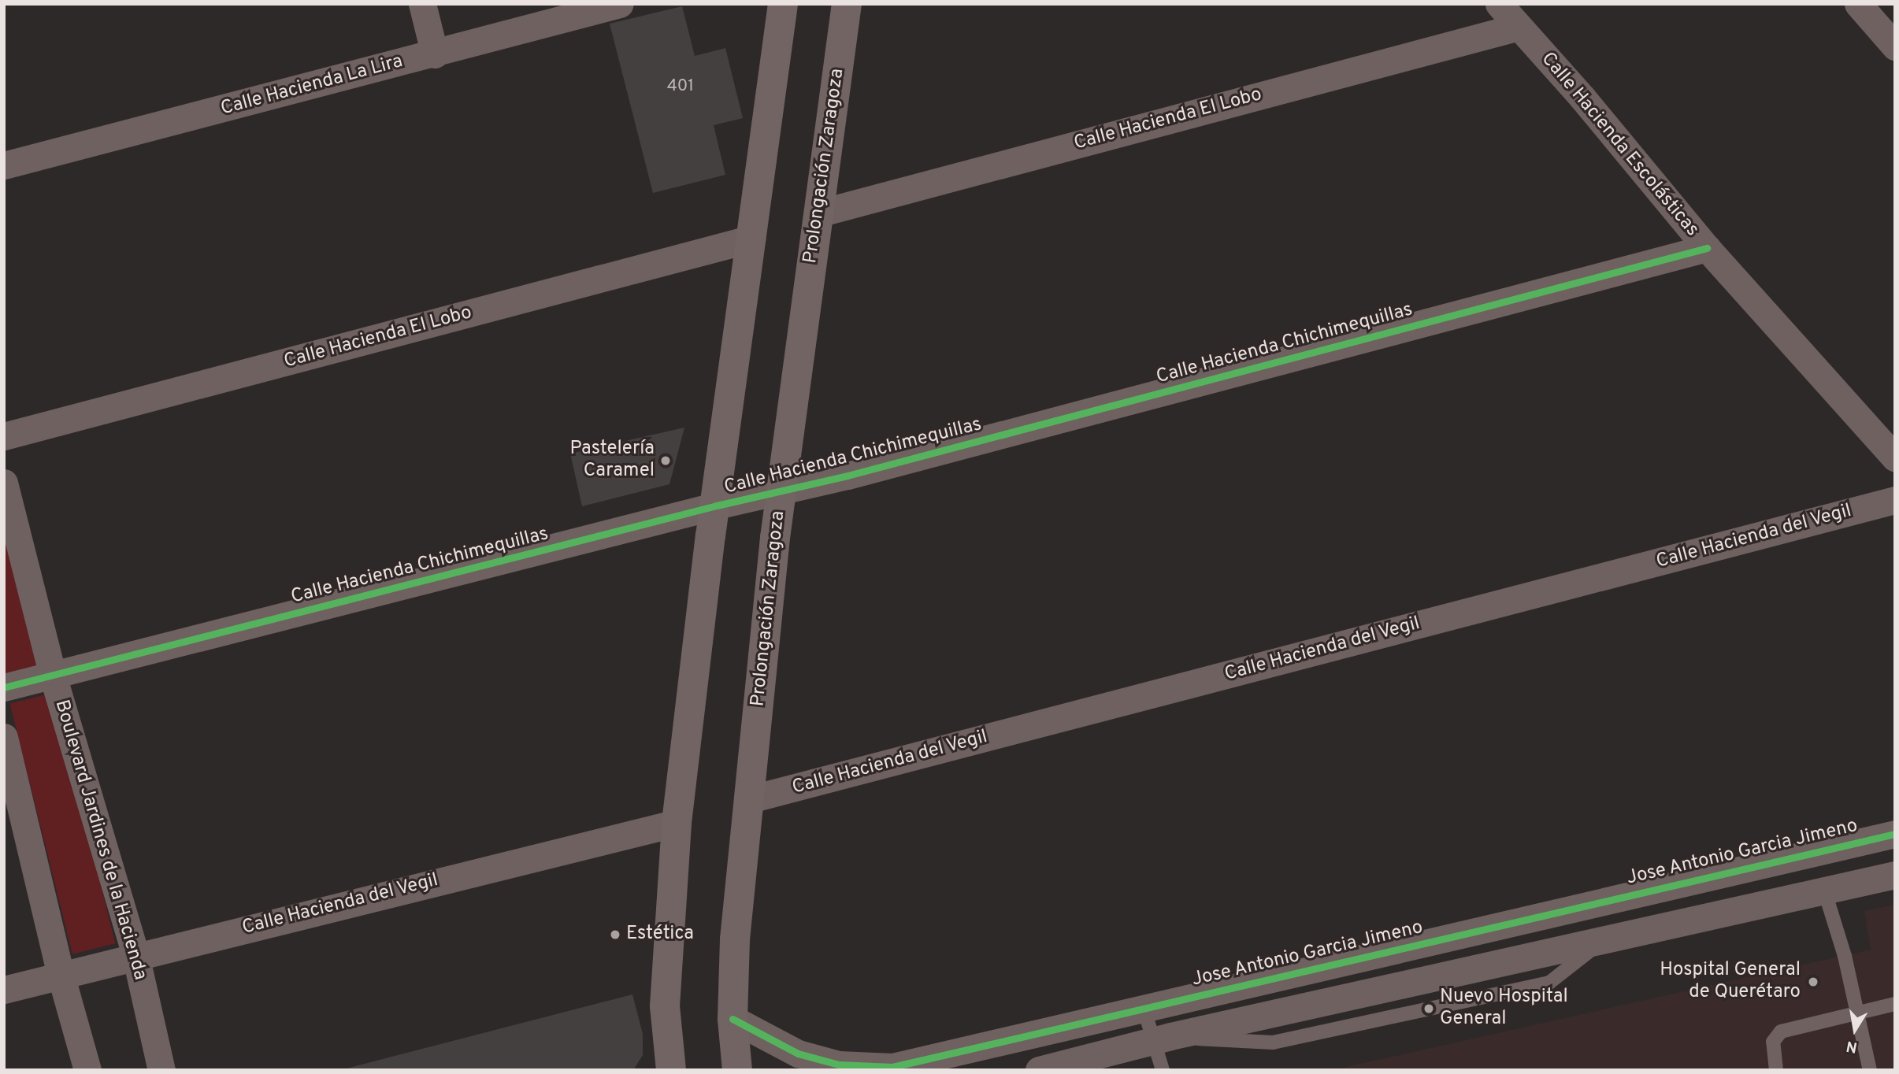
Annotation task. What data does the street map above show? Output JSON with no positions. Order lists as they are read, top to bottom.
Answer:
{
  "streets": {
    "main road": ["Prolongación Zaragoza"],
    "street": [
      "Calle Hacienda La Lira",
      "Calle Hacienda El Lobo",
      "Calle Hacienda Escolásticas",
      "Calle Hacienda Chichimequillas",
      "Calle Hacienda del Vegil",
      "Boulevard Jardines de la Hacienda",
      "Jose Antonio Garcia Jimeno"
    ]
  },
  "crossings": [
    ["Calle Hacienda El Lobo", "Calle Hacienda Escolásticas"],
    ["Calle Hacienda El Lobo", "Prolongación Zaragoza"],
    ["Calle Hacienda Escolásticas", "Calle Hacienda Chichimequillas"],
    ["Prolongación Zaragoza", "Calle Hacienda Chichimequillas"],
    ["Prolongación Zaragoza", "Calle Hacienda del Vegil"],
    ["Prolongación Zaragoza", "Jose Antonio Garcia Jimeno"],
    ["Calle Hacienda Chichimequillas", "Boulevard Jardines de la Hacienda"],
    ["Calle Hacienda del Vegil", "Boulevard Jardines de la Hacienda"]
  ],
  "places": [
    "Pastelería Caramel",
    "Estética",
    "Hospital General de Querétaro",
    "Nuevo Hospital General"
  ],
  "house_numbers": ["401"],
  "north": "bottom"
}
